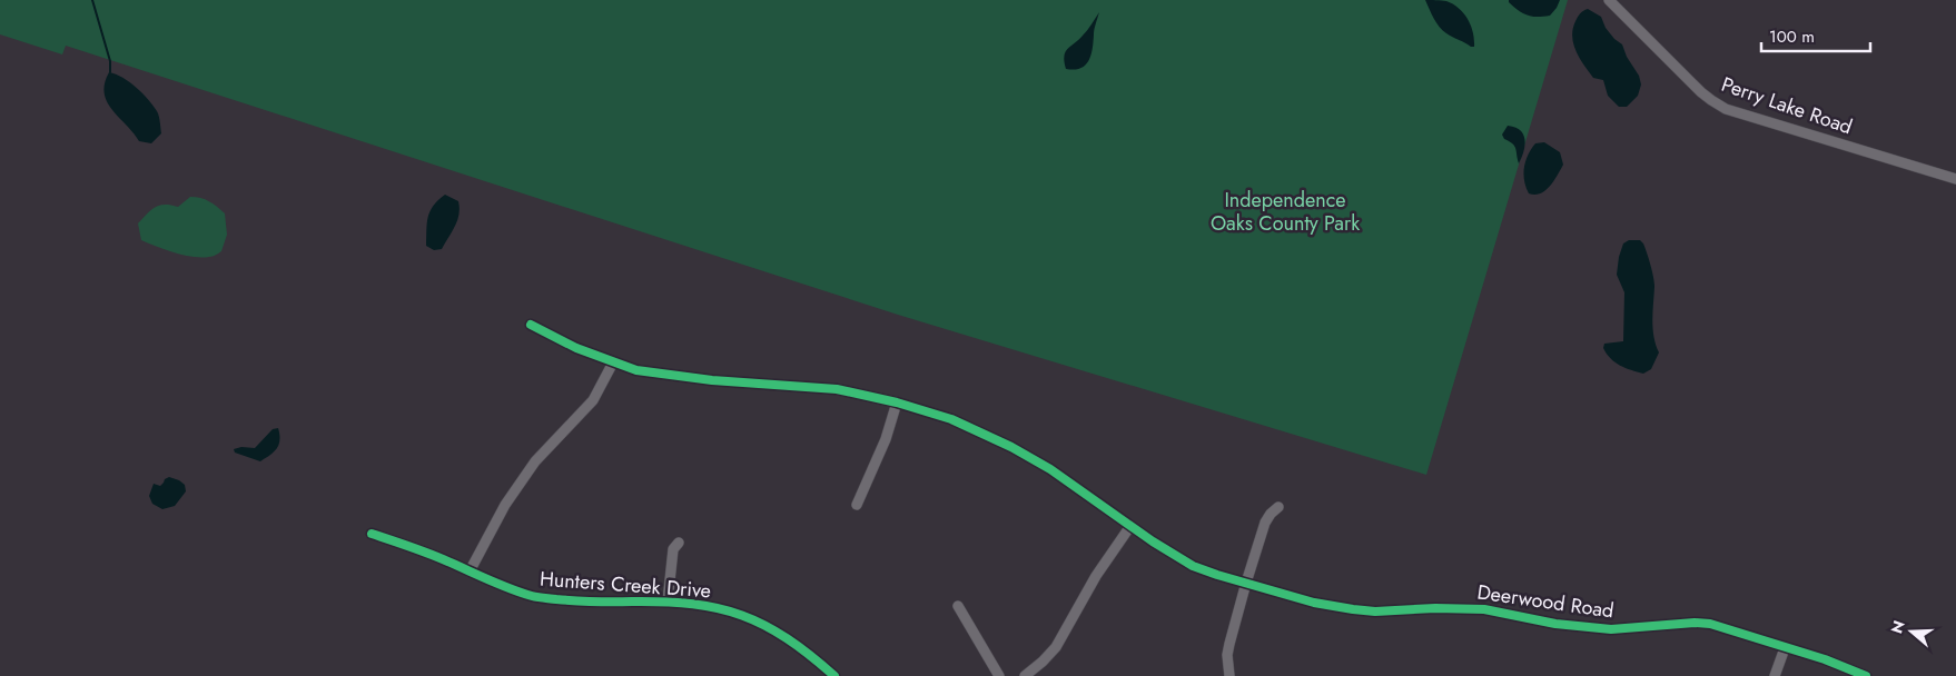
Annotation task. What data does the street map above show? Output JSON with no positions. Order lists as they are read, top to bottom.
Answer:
{
  "streets": {
    "street": ["Perry Lake Road", "Hunters Creek Drive", "Deerwood Road"]
  },
  "parks": ["Independence Oaks County Park"],
  "scale_bar": "100 m",
  "north": "left"
}
